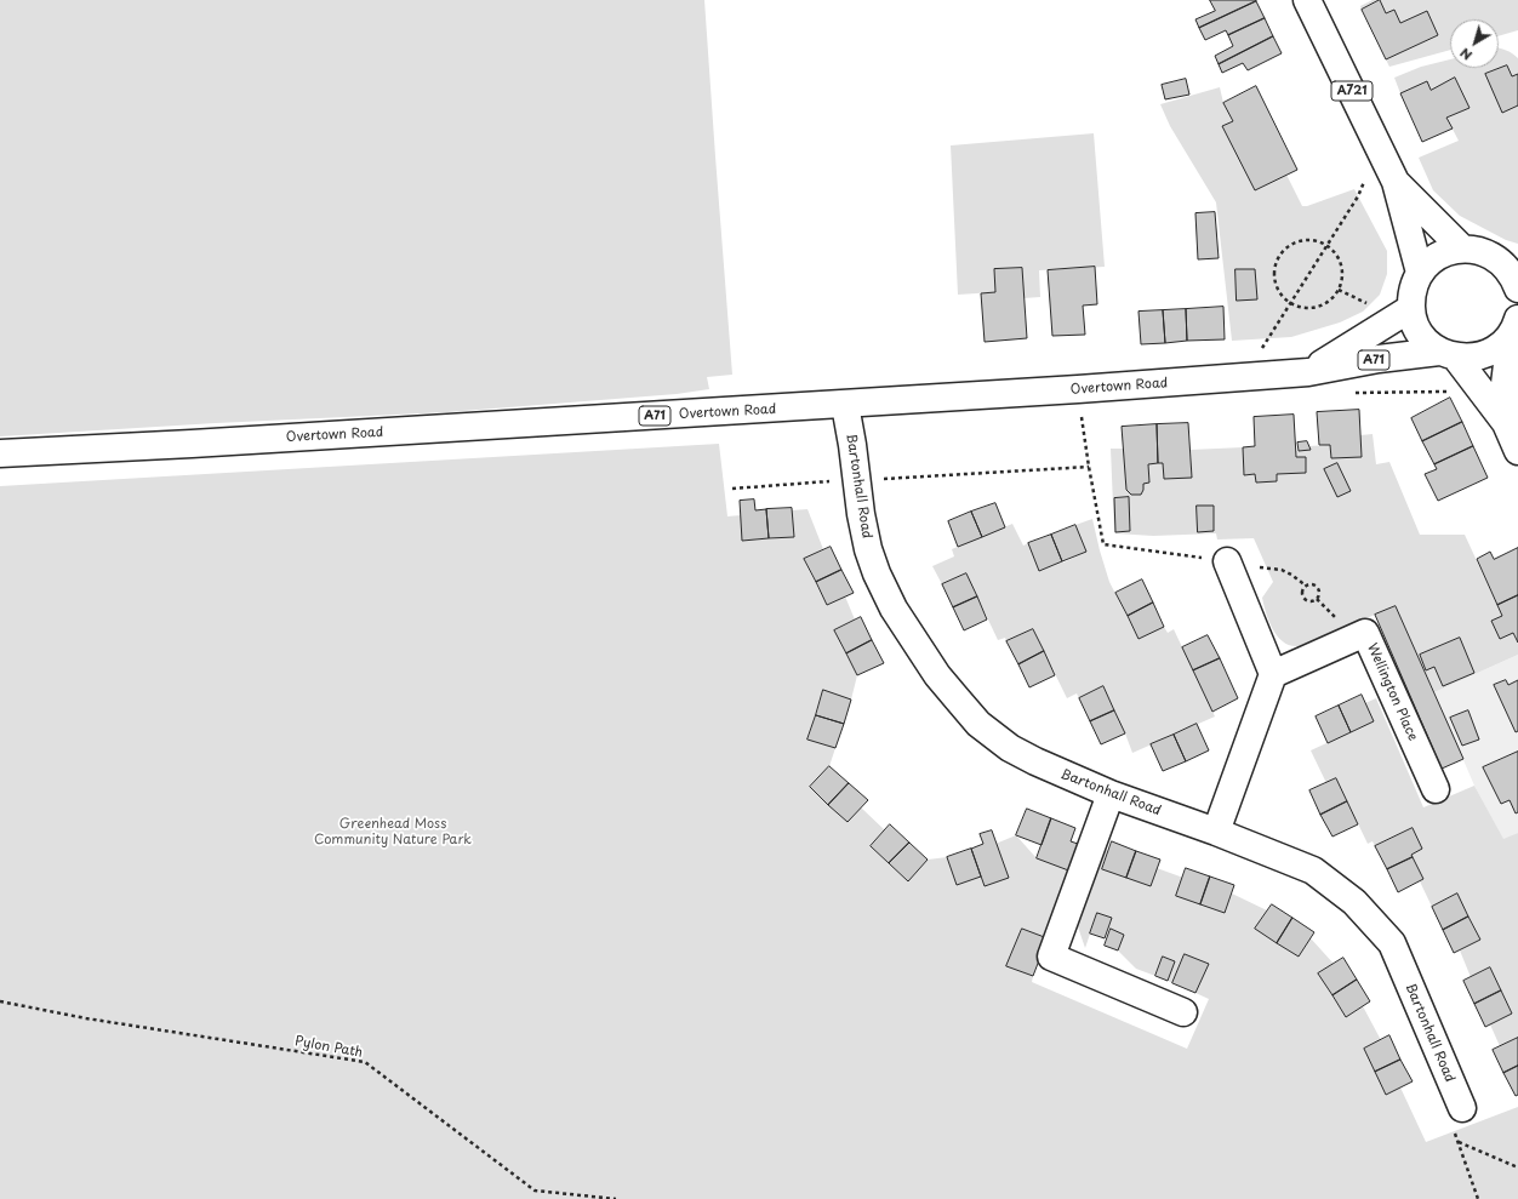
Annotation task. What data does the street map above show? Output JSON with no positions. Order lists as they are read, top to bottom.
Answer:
{
  "streets": {
    "main road": [
      "A721",
      "A71",
      "Overtown Road",
      "Bartonhall Road",
      "Wellington Place"
    ],
    "path": ["Pylon Path"]
  },
  "crossings": [
    ["Overtown Road", "Bartonhall Road"]
  ],
  "parks": ["Greenhead Moss Community Nature Park"],
  "north": "bottom left"
}
